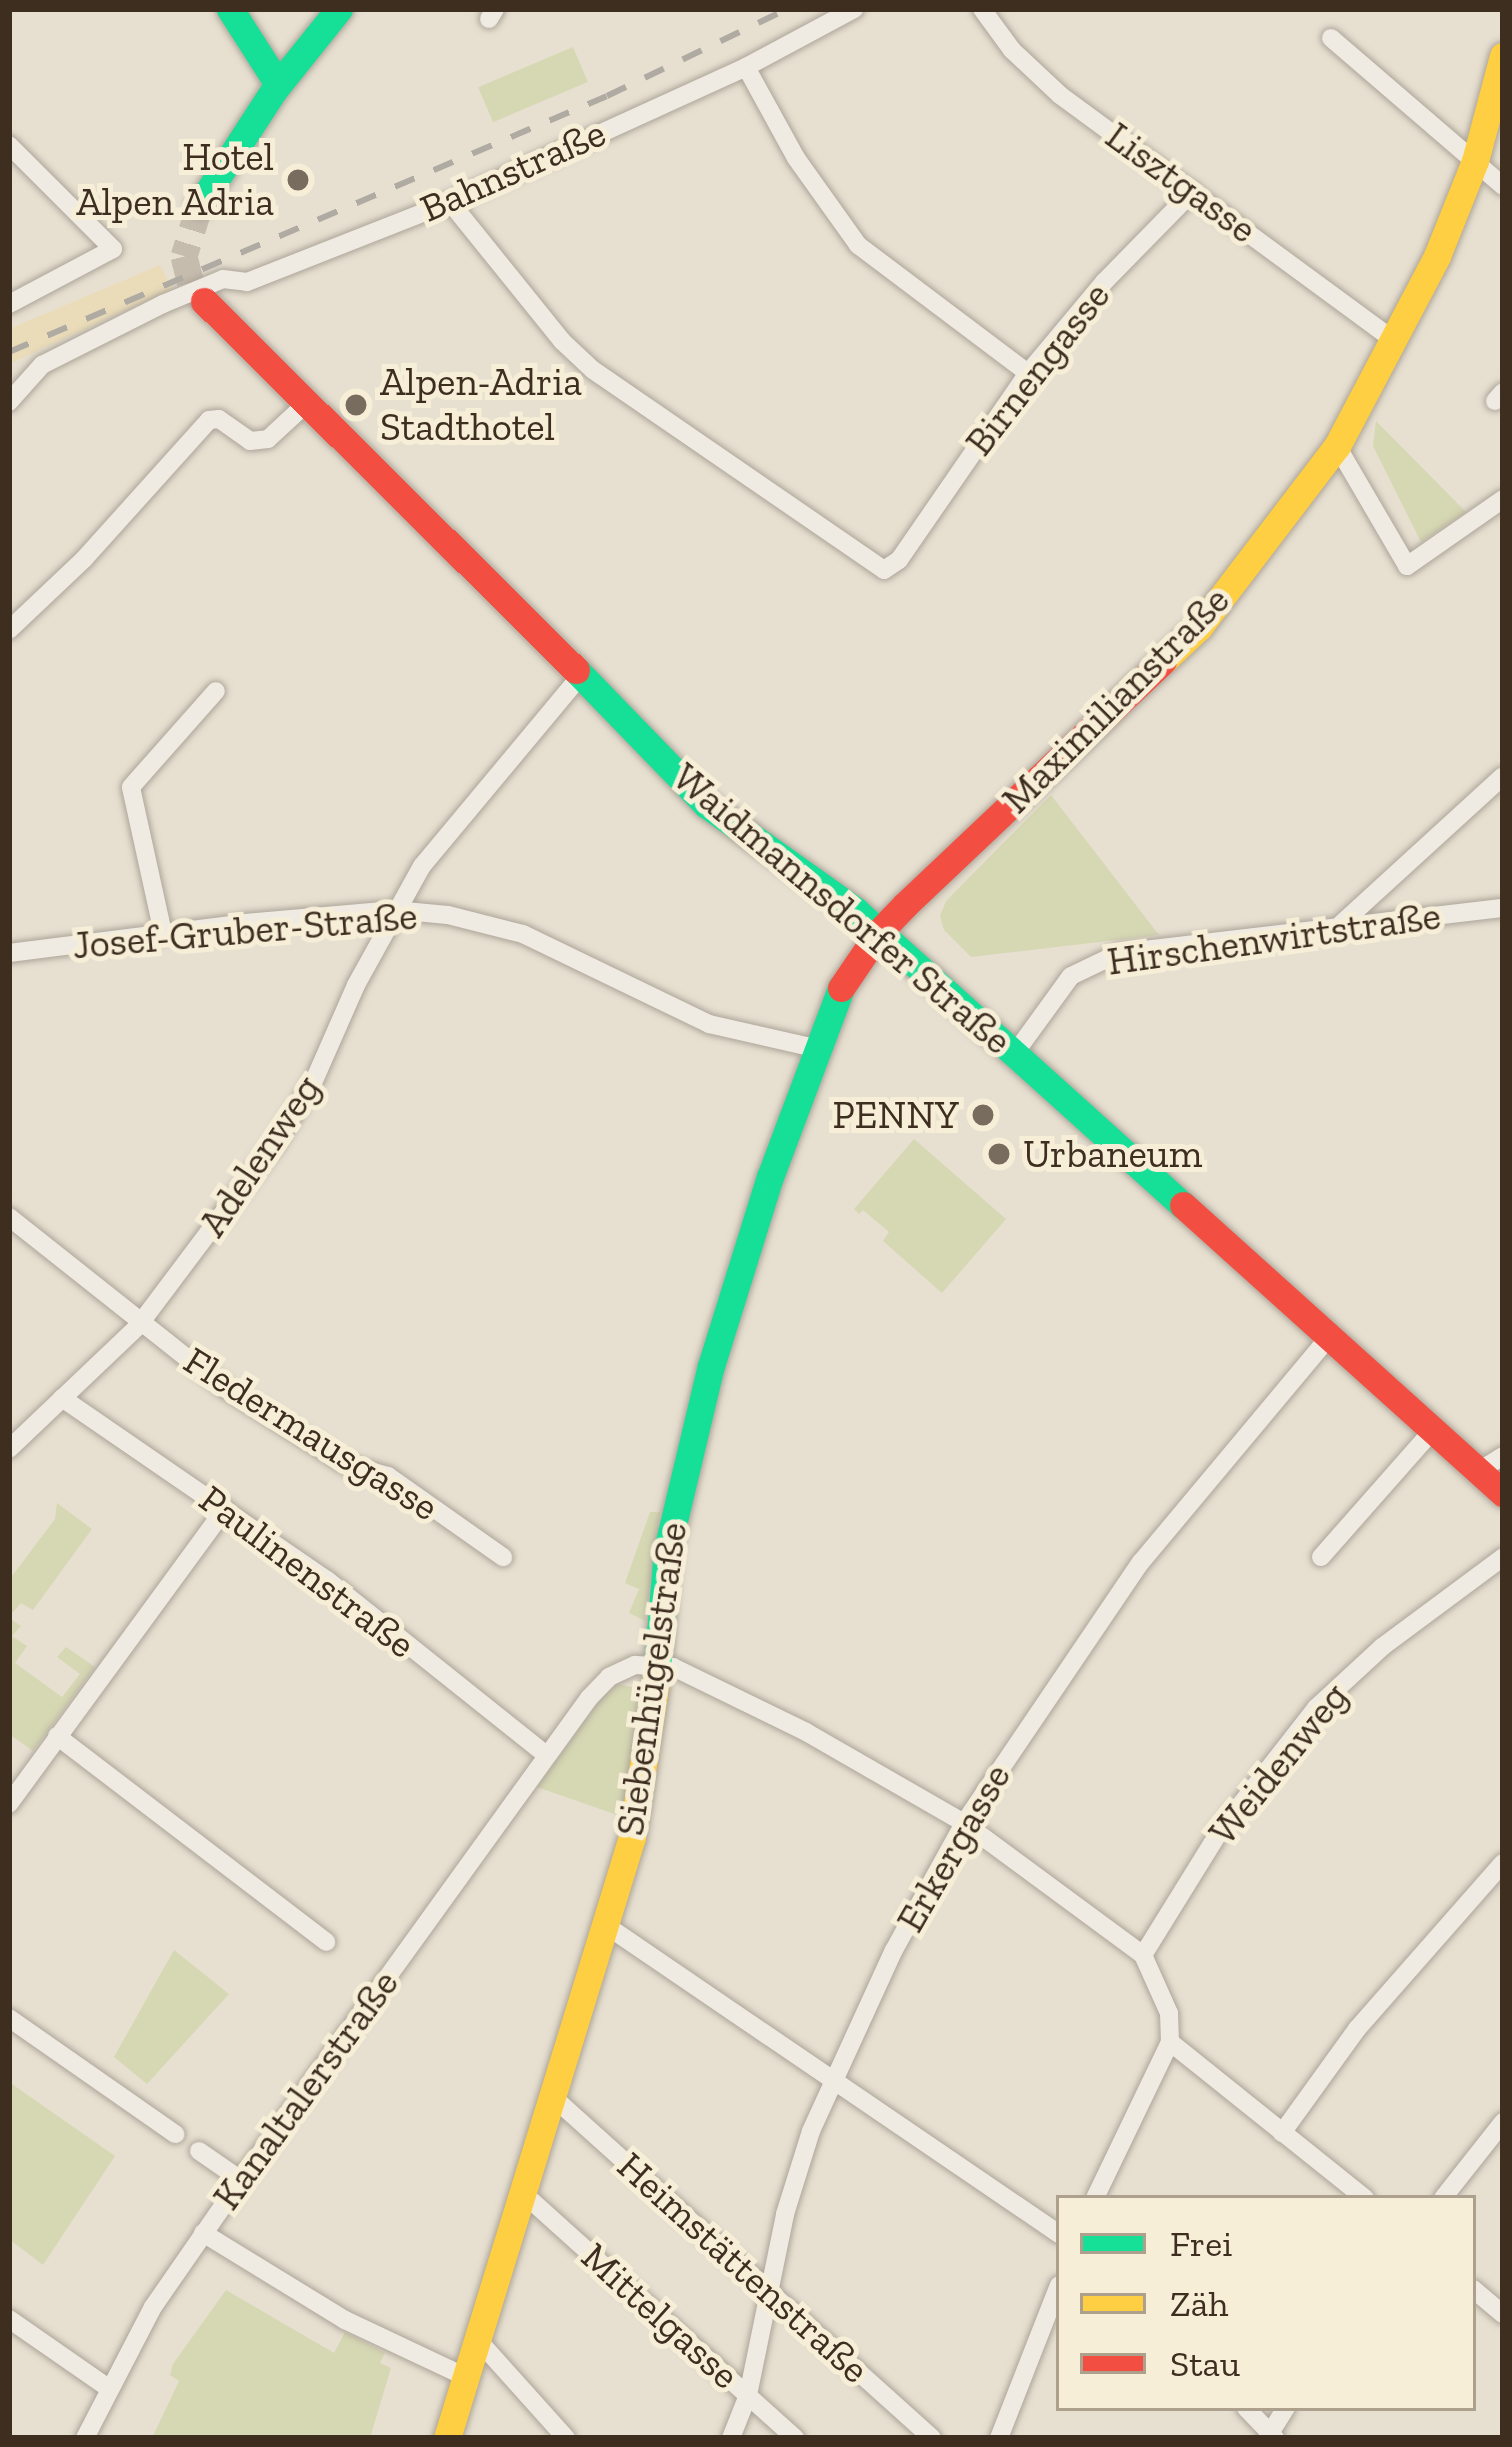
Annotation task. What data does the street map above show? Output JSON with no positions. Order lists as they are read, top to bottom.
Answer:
{
  "streets": {
    "street": [
      "Bahnstraße",
      "Lisztgasse",
      "Birnengasse",
      "Maximilianstraße",
      "Waidmannsdorfer Straße",
      "Josef-Gruber-Straße",
      "Hirschenwirtstraße",
      "Adelenweg",
      "Fledermausgasse",
      "Paulinenstraße",
      "Siebenhügelstraße",
      "Weidenweg",
      "Erkergasse",
      "Kanaltalerstraße",
      "Heimstättenstraße",
      "Mittelgasse"
    ]
  },
  "crossings": [
    ["Bahnstraße", "Birnengasse"],
    ["Lisztgasse", "Birnengasse"],
    ["Lisztgasse", "Maximilianstraße"],
    ["Maximilianstraße", "Waidmannsdorfer Straße"],
    ["Maximilianstraße", "Siebenhügelstraße"],
    ["Waidmannsdorfer Straße", "Hirschenwirtstraße"],
    ["Waidmannsdorfer Straße", "Adelenweg"],
    ["Waidmannsdorfer Straße", "Siebenhügelstraße"],
    ["Waidmannsdorfer Straße", "Erkergasse"],
    ["Josef-Gruber-Straße", "Adelenweg"],
    ["Josef-Gruber-Straße", "Siebenhügelstraße"],
    ["Adelenweg", "Fledermausgasse"],
    ["Adelenweg", "Paulinenstraße"],
    ["Paulinenstraße", "Kanaltalerstraße"],
    ["Siebenhügelstraße", "Kanaltalerstraße"],
    ["Siebenhügelstraße", "Heimstättenstraße"],
    ["Siebenhügelstraße", "Mittelgasse"],
    ["Erkergasse", "Heimstättenstraße"],
    ["Erkergasse", "Mittelgasse"]
  ],
  "places": [
    "Hotel Alpen Adria",
    "Alpen-Adria Stadthotel",
    "PENNY",
    "Urbaneum"
  ],
  "legend": ["Frei", "Zäh", "Stau"]
}
